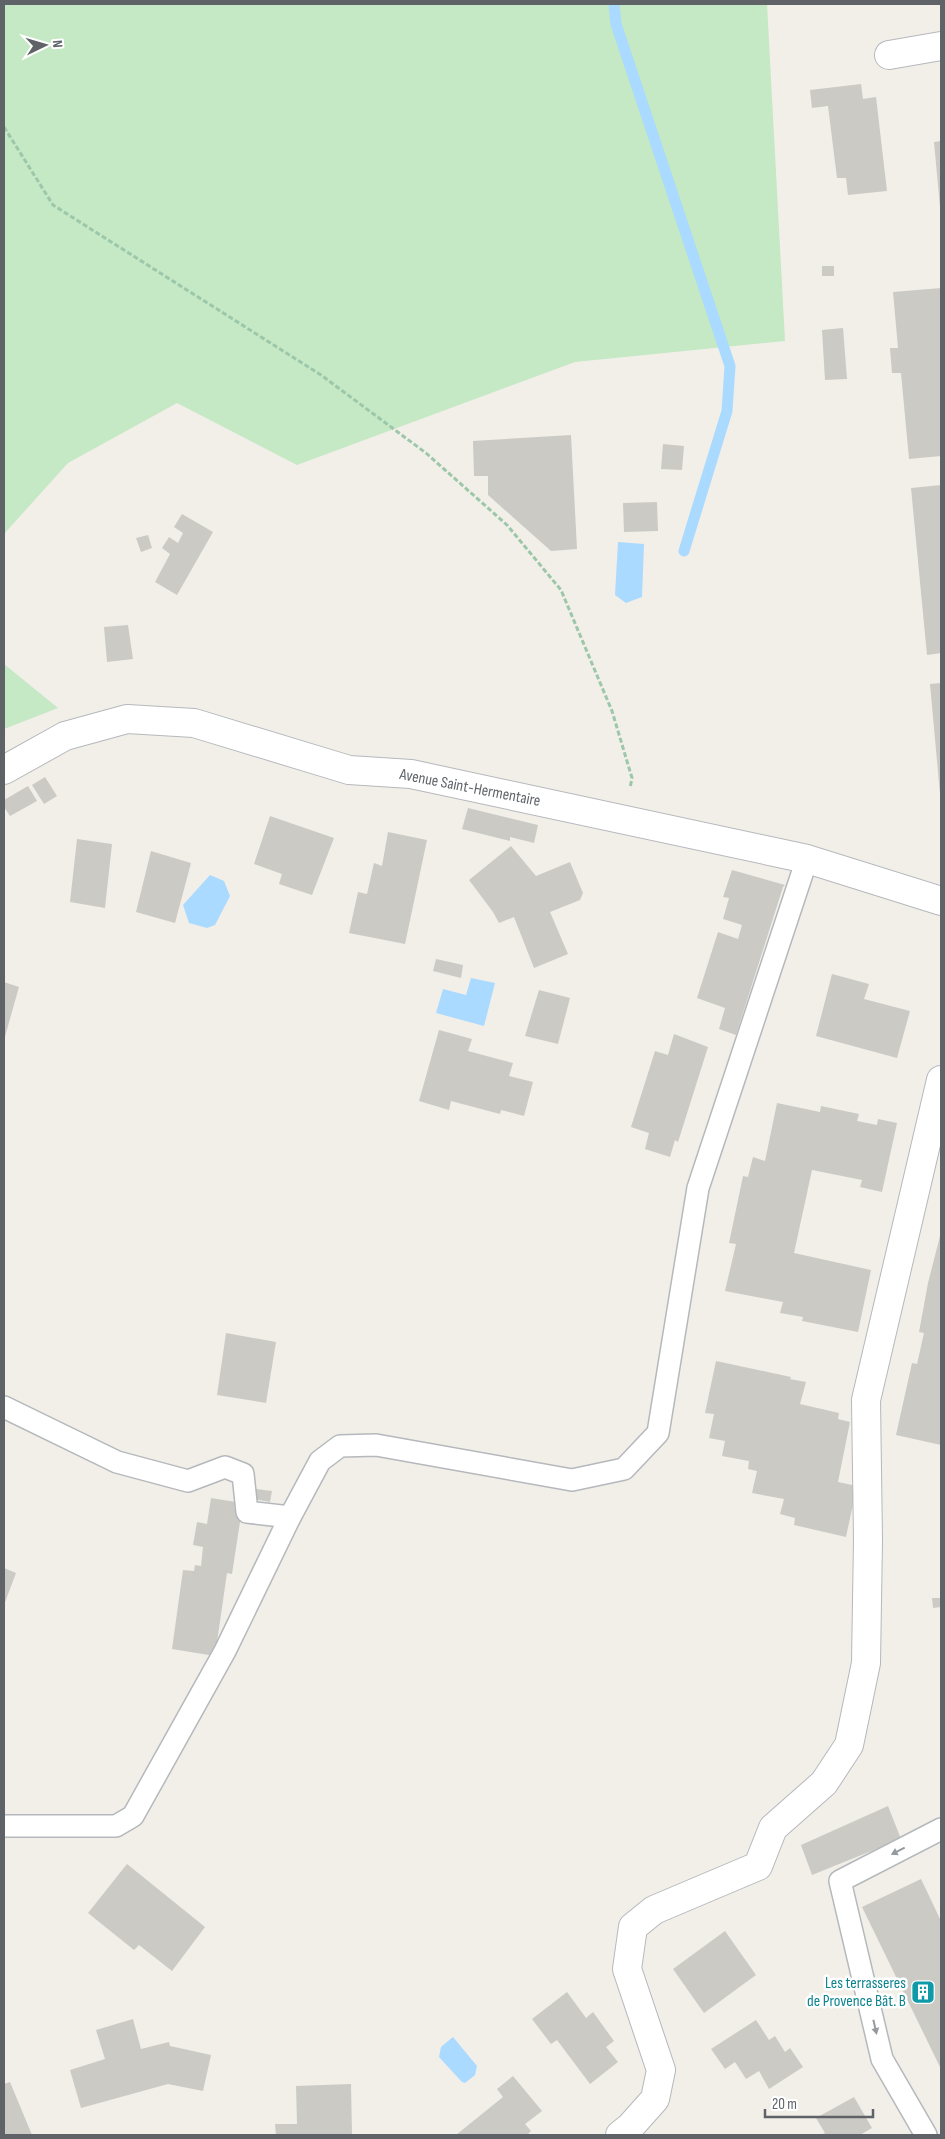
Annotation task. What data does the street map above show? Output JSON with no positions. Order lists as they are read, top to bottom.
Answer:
{
  "streets": {
    "street": ["Avenue Saint-Hermentaire"]
  },
  "places": {
    "building": ["Les terrasseres de Provence Bât. B"]
  },
  "scale_bar": "20 m",
  "north": "right"
}
